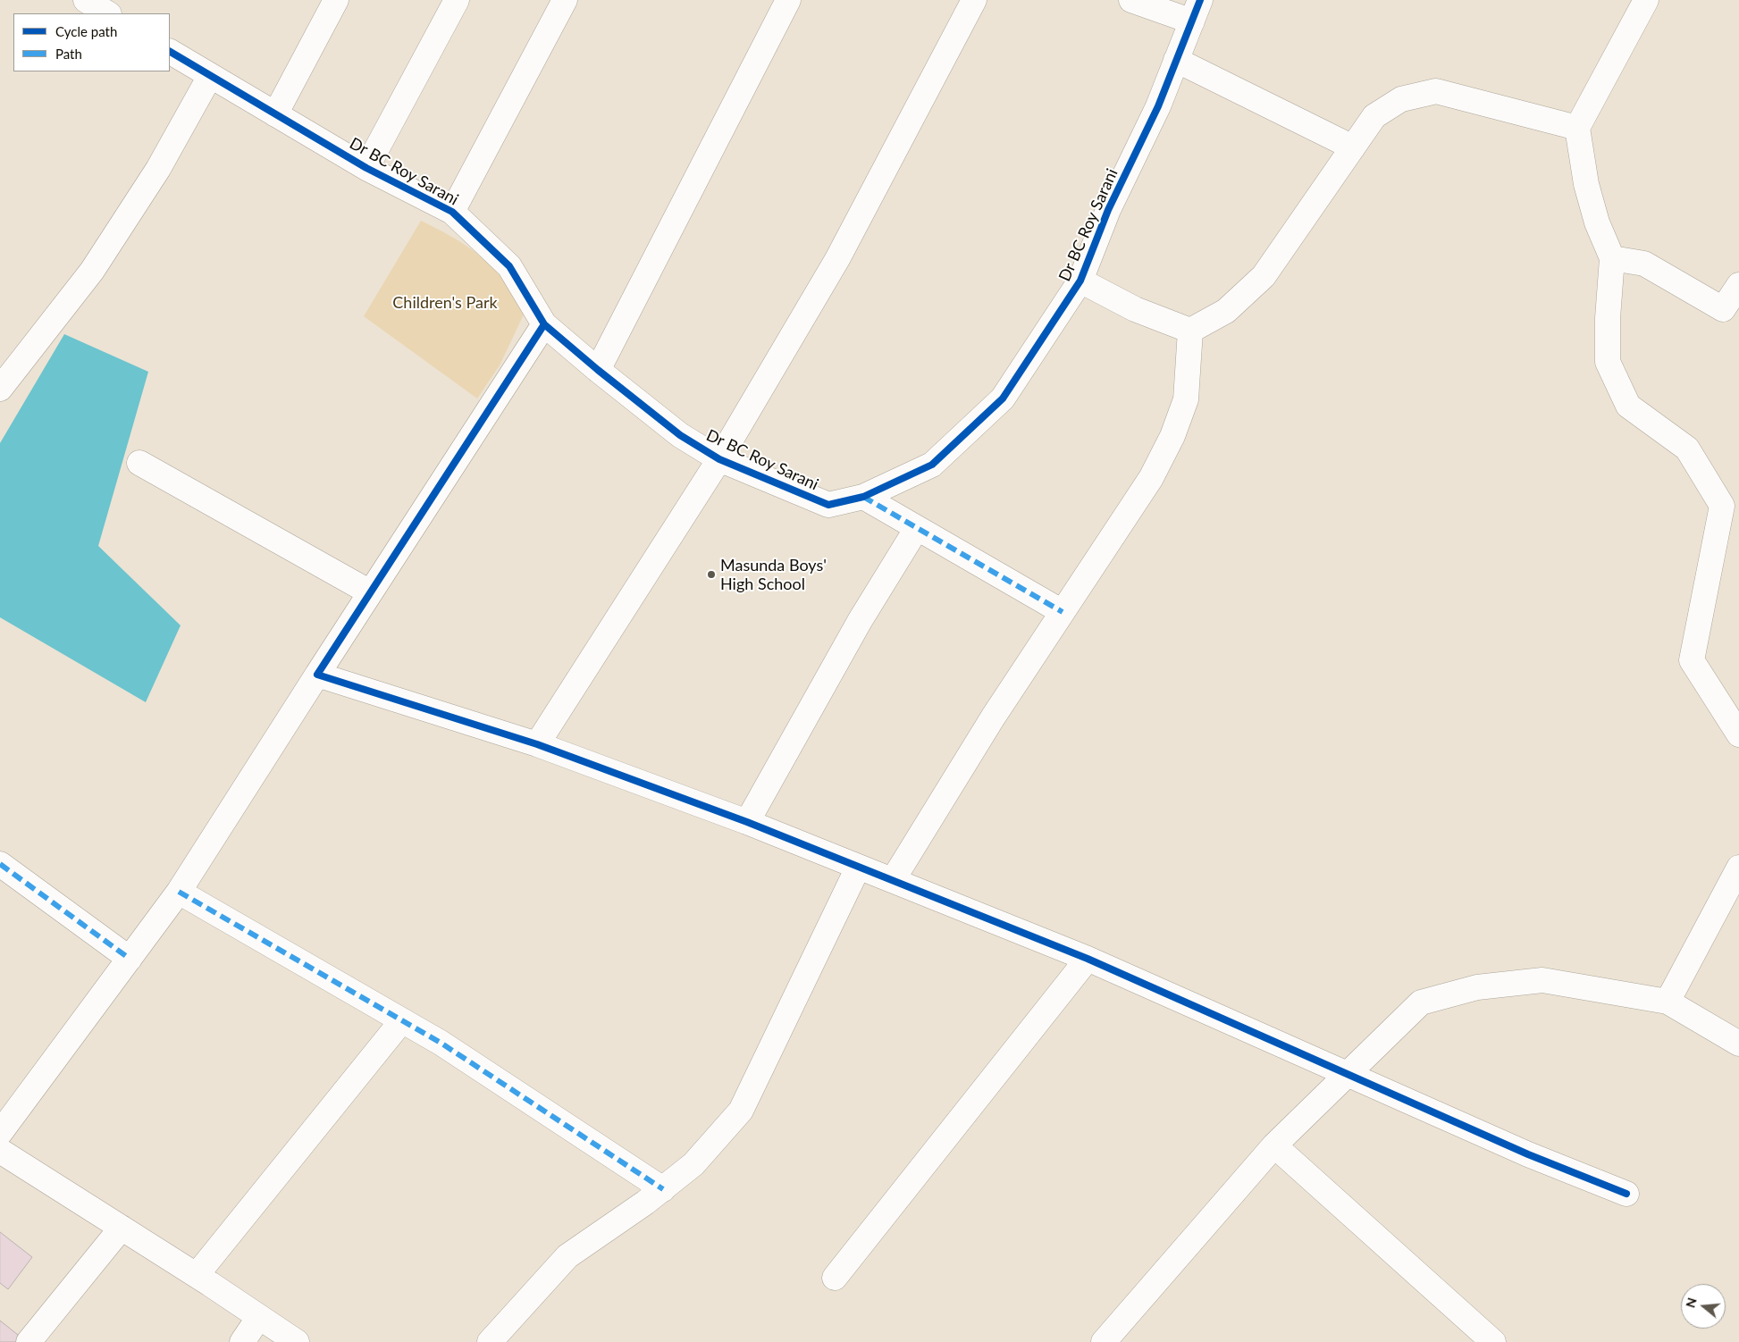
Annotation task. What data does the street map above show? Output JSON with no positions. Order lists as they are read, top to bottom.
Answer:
{
  "streets": {
    "street": ["Dr BC Roy Sarani"]
  },
  "parks": ["Children's Park"],
  "places": ["Masunda Boys' High School"],
  "legend": ["Cycle path", "Path"],
  "north": "left"
}
